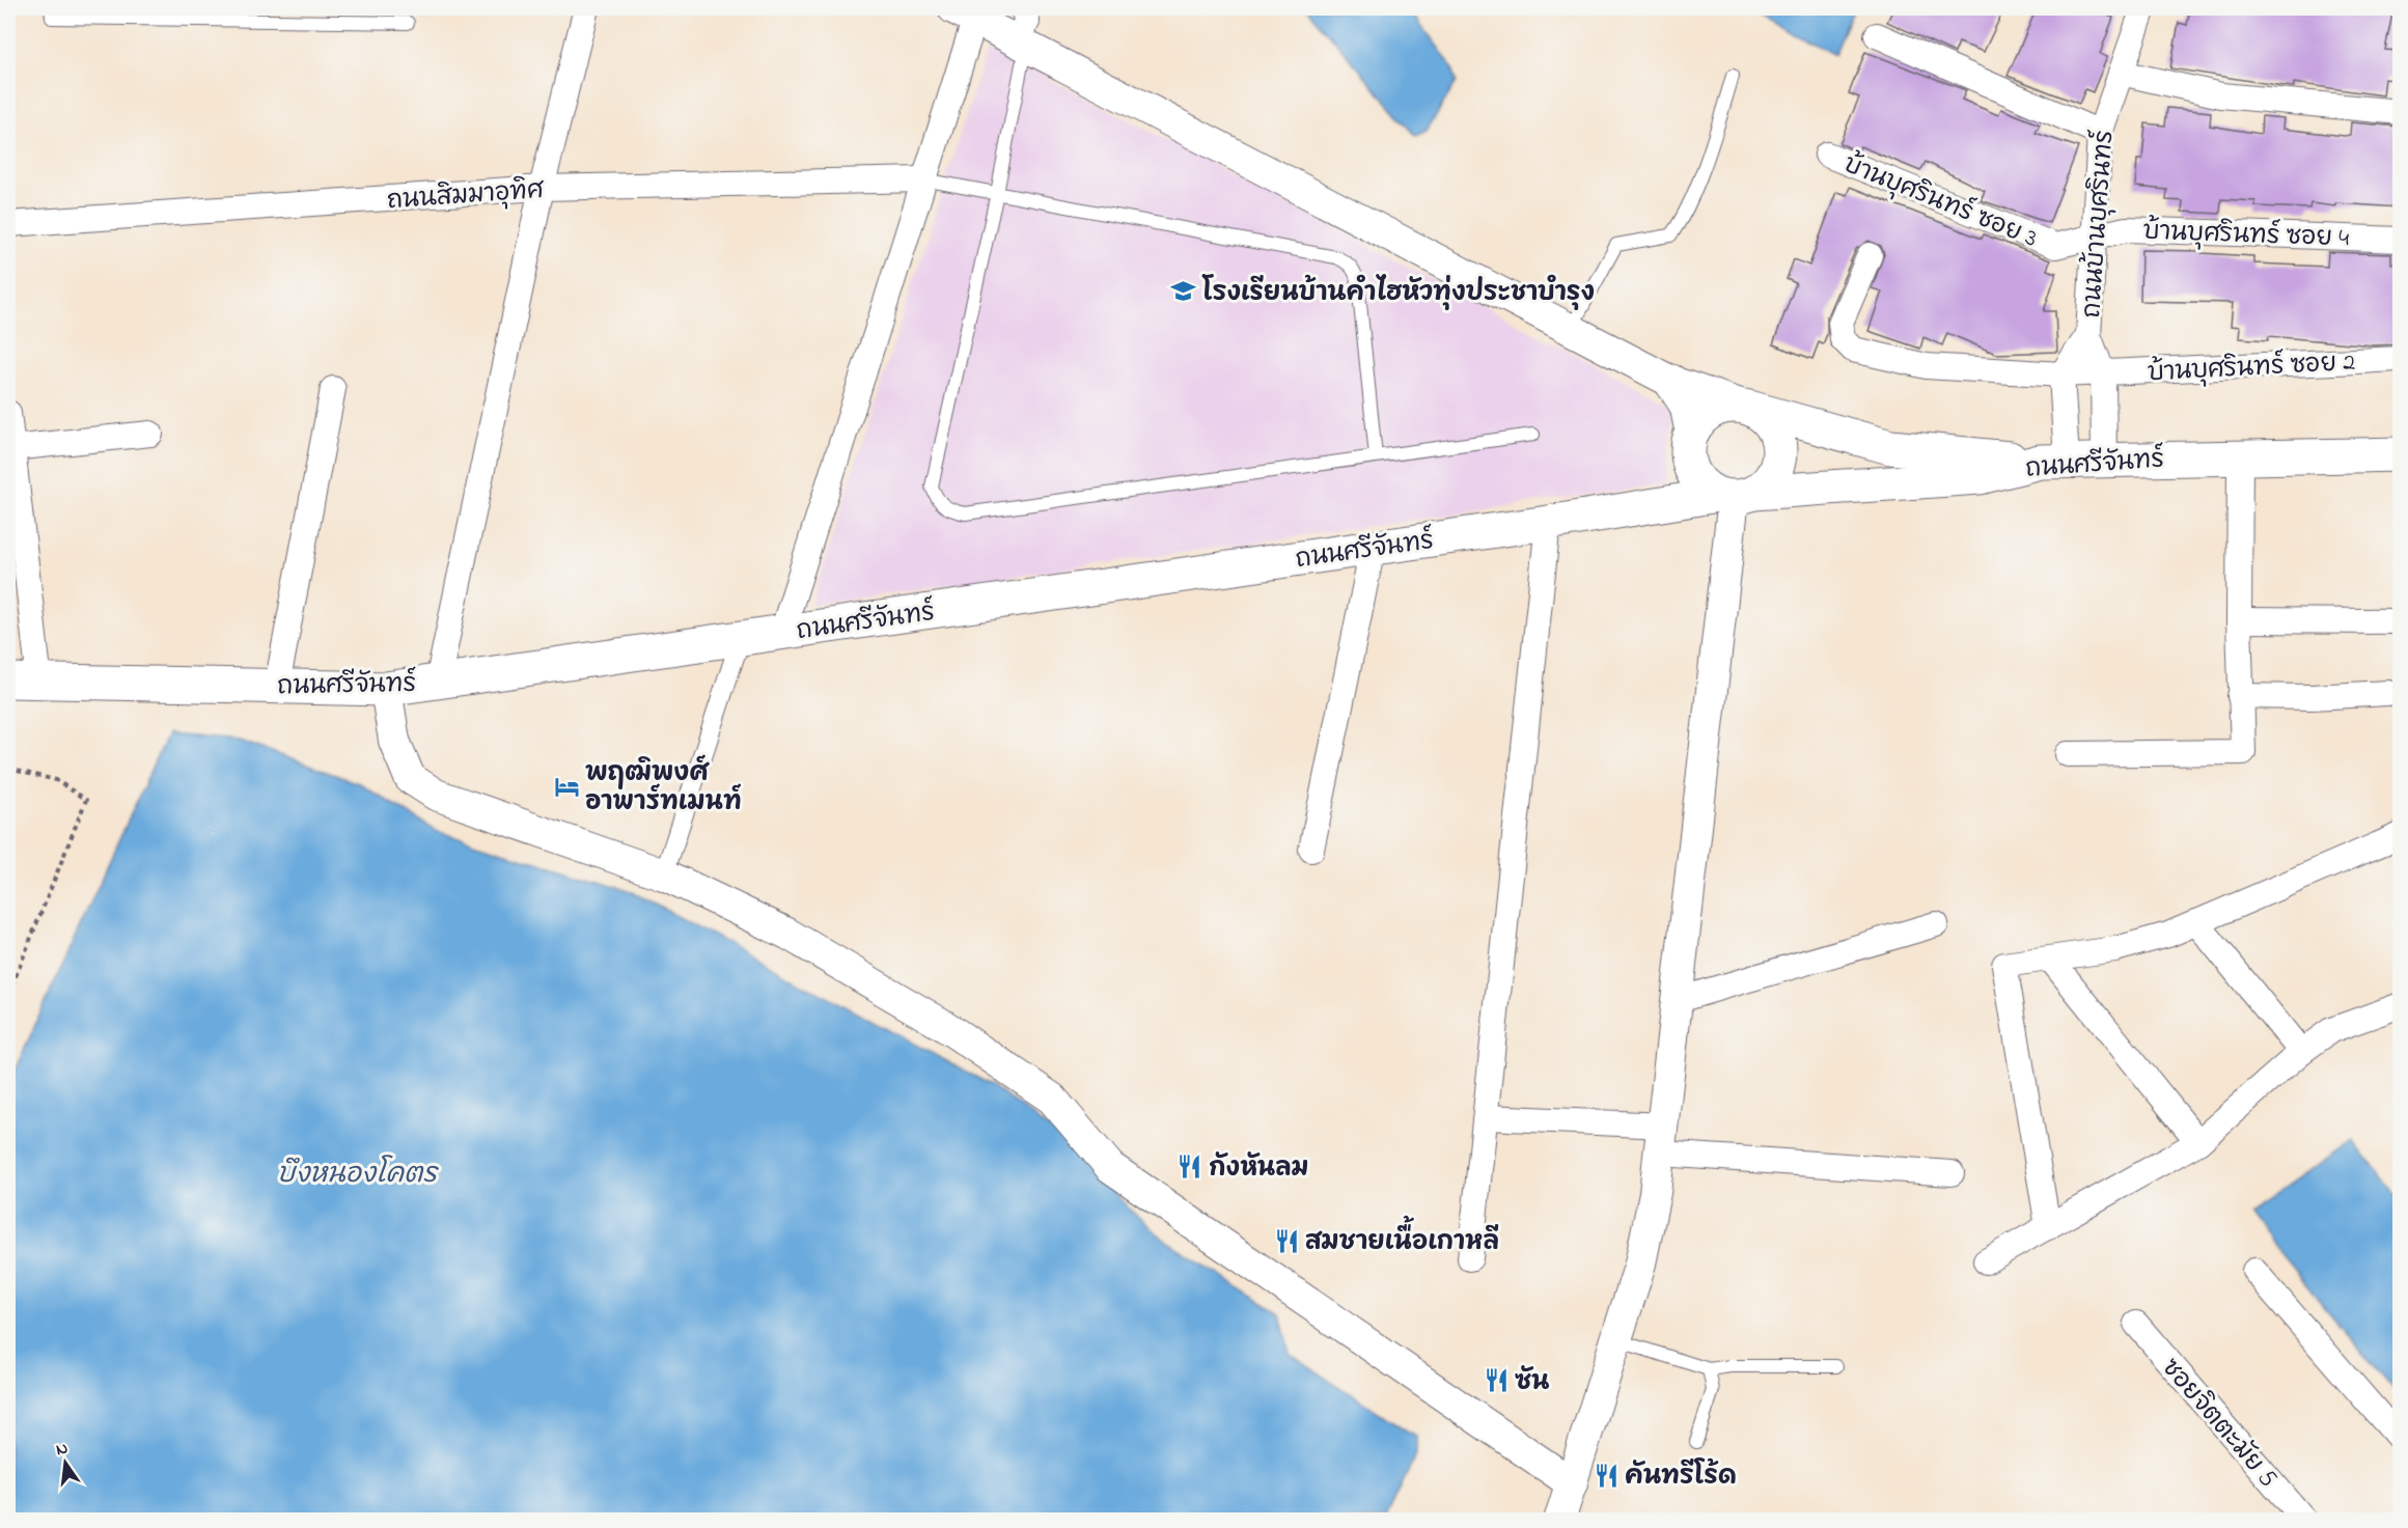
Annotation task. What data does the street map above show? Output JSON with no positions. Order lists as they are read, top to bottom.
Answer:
{
  "streets": {
    "main road": ["ถนนศรีจันทร์"],
    "street": [
      "ถนนสิมมาอุทิศ",
      "บ้านบุศรินทร์ ซอย 3",
      "ถนนบ้านบุศรินทร์",
      "บ้านบุศรินทร์ ซอย 4",
      "บ้านบุศรินทร์ ซอย 2",
      "ซอยจิตตะมัย 5"
    ]
  },
  "crossings": [
    ["บ้านบุศรินทร์ ซอย 3", "ถนนบ้านบุศรินทร์"],
    ["บ้านบุศรินทร์ ซอย 3", "บ้านบุศรินทร์ ซอย 4"],
    ["ถนนบ้านบุศรินทร์", "บ้านบุศรินทร์ ซอย 4"]
  ],
  "water": ["บึงหนองโคตร"],
  "places": {
    "school or university": ["โรงเรียนบ้านคำไฮหัวทุ่งประชาบำรุง"],
    "hotel": ["พฤฒิพงศ์ อาพาร์ทเมนท์"],
    "restaurant": [
      "กังหันลม",
      "สมชายเนื้อเกาหลี",
      "ซัน",
      "คันทรีโร้ด"
    ]
  },
  "north": "top"
}
